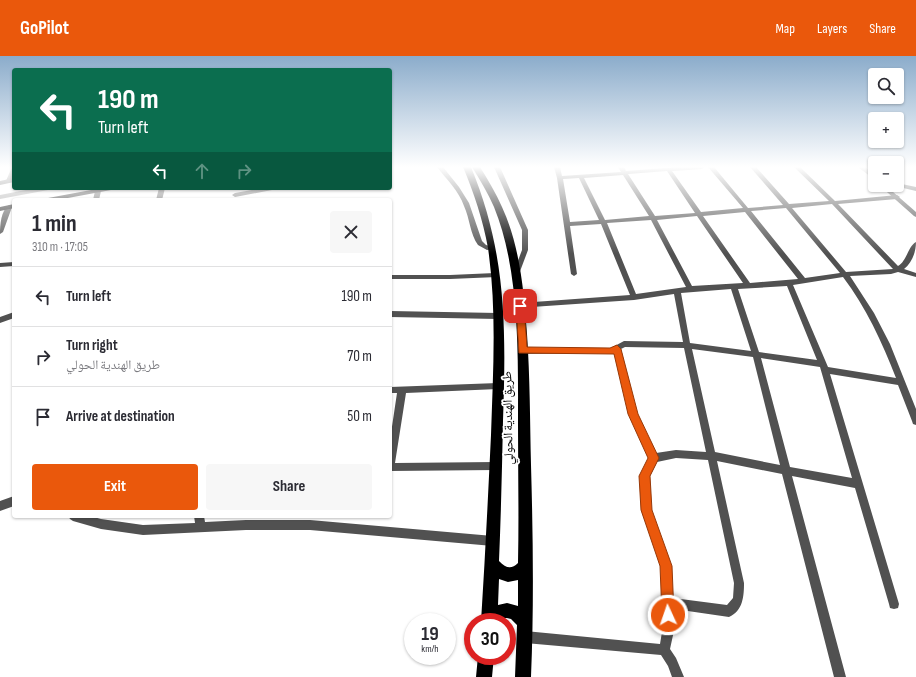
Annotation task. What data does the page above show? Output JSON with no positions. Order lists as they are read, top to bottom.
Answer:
{
  "streets": {
    "highway": ["طريق الهندية الحولي"]
  },
  "page": {
    "header": "GoPilot",
    "nav": ["Map", "Layers", "Share"],
    "map_buttons": ["+", "−"],
    "turn": ["190 m", "Turn left"],
    "heading": ["1 min", "310 m · 17:05"],
    "list": [
      {
        "name": "Turn left",
        "value": "190 m"
      },
      {
        "name": "Turn right",
        "note": "طريق الهندية الحولي",
        "value": "70 m"
      },
      {
        "name": "Arrive at destination",
        "value": "50 m"
      }
    ],
    "buttons": ["Exit", "Share"],
    "speed": "19 km/h",
    "limit": "30"
  }
}
